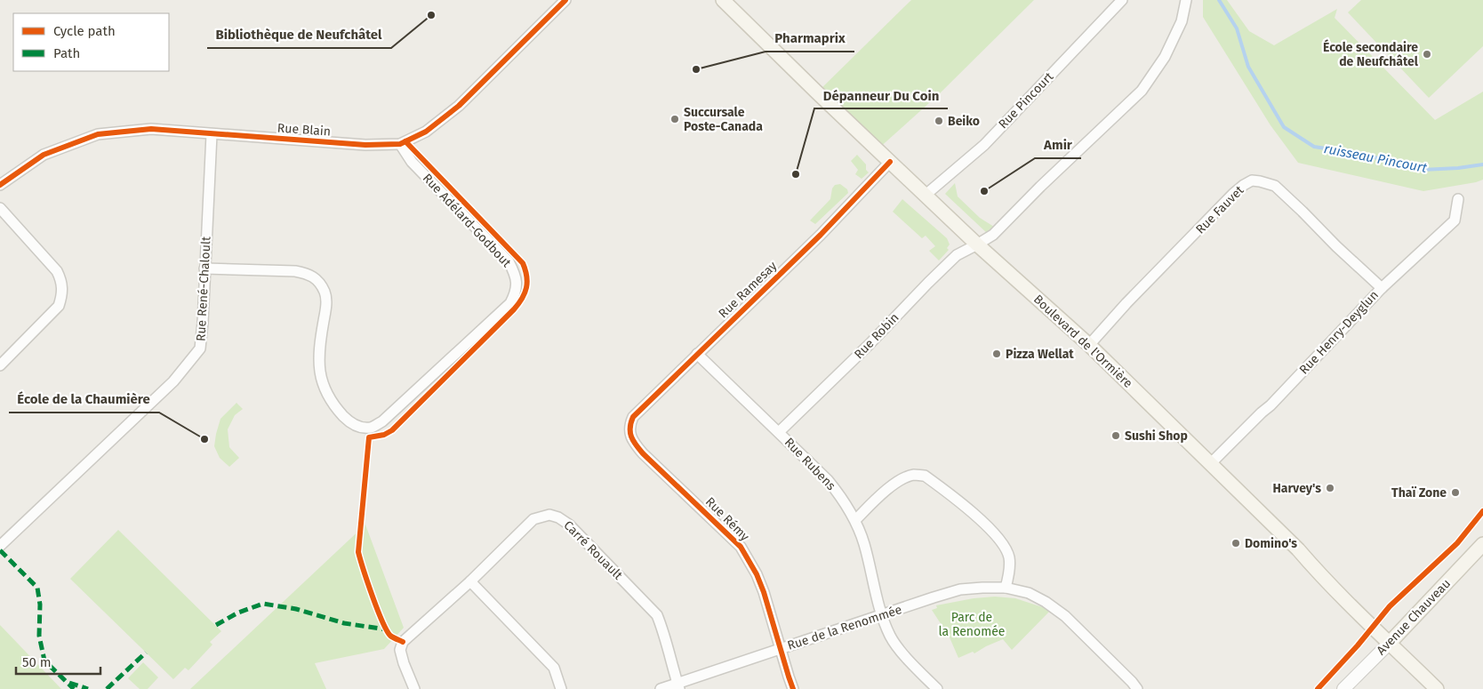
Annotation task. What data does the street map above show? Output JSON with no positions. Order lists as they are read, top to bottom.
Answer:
{
  "streets": {
    "main road": ["Boulevard de l'Ormière", "Avenue Chauveau"],
    "street": [
      "Rue Pincourt",
      "Rue Blain",
      "Rue Fauvet",
      "Rue Adélard-Godbout",
      "Rue René-Chaloult",
      "Rue Ramesay",
      "Rue Henry-Deyglun",
      "Rue Robin",
      "Rue Rubens",
      "Rue Rémy",
      "Carré Rouault",
      "Rue de la Renommée"
    ]
  },
  "crossings": [
    ["Rue Pincourt", "Boulevard de l'Ormière"],
    ["Rue Blain", "Rue Adélard-Godbout"],
    ["Rue Blain", "Rue René-Chaloult"],
    ["Rue Fauvet", "Rue Henry-Deyglun"],
    ["Rue Fauvet", "Boulevard de l'Ormière"],
    ["Rue Adélard-Godbout", "Rue René-Chaloult"],
    ["Rue Ramesay", "Boulevard de l'Ormière"],
    ["Rue Ramesay", "Rue Rubens"],
    ["Rue Ramesay", "Rue Rémy"],
    ["Rue Henry-Deyglun", "Boulevard de l'Ormière"],
    ["Rue Robin", "Boulevard de l'Ormière"],
    ["Rue Robin", "Rue Rubens"],
    ["Boulevard de l'Ormière", "Avenue Chauveau"],
    ["Rue Rubens", "Rue de la Renommée"],
    ["Rue Rémy", "Rue de la Renommée"],
    ["Carré Rouault", "Rue de la Renommée"]
  ],
  "water": ["ruisseau Pincourt"],
  "parks": ["Parc de la Renomée"],
  "places": [
    "Bibliothèque de Neufchâtel",
    "École secondaire de Neufchâtel",
    "Pharmaprix",
    "Succursale Poste-Canada",
    "Beiko",
    "Dépanneur Du Coin",
    "Amir",
    "Pizza Wellat",
    "Sushi Shop",
    "École de la Chaumière",
    "Harvey's",
    "Thaï Zone",
    "Domino's"
  ],
  "legend": ["Cycle path", "Path"],
  "scale_bar": "50 m"
}
